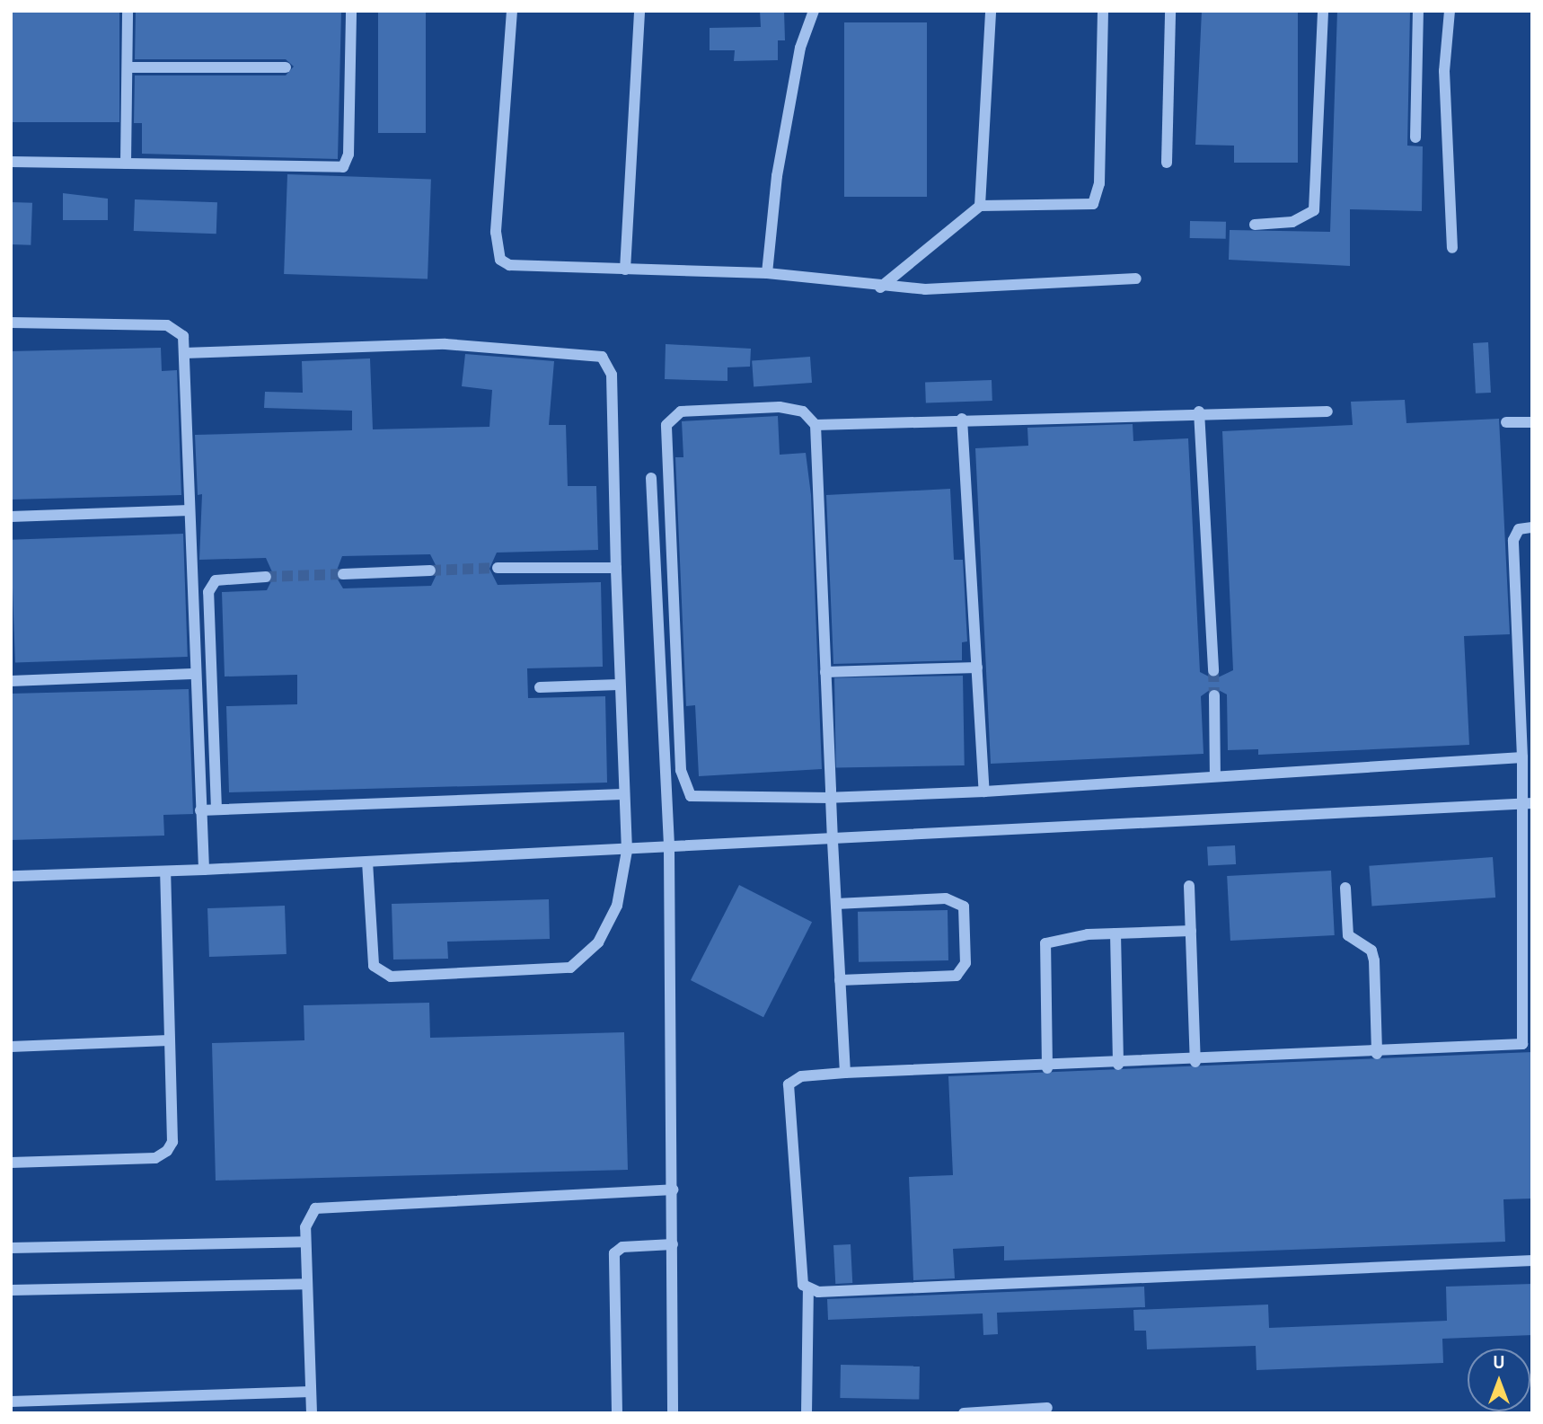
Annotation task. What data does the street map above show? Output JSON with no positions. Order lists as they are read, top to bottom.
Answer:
{
  "north": "top"
}
